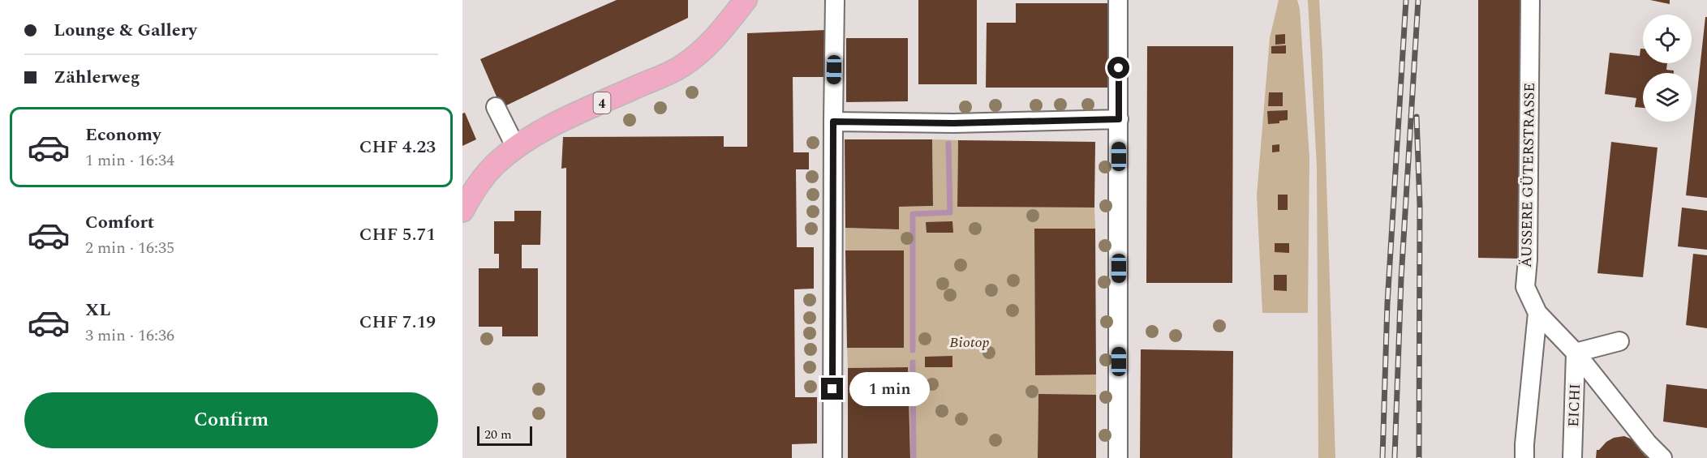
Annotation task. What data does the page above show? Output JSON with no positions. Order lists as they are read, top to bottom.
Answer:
{
  "streets": {
    "main road": ["4"],
    "street": ["ÄUSSERE GÜTERSTRASSE", "EICHI"]
  },
  "crossings": [
    ["ÄUSSERE GÜTERSTRASSE", "EICHI"]
  ],
  "parks": ["Biotop"],
  "scale_bar": "20 m",
  "page": {
    "banner": ["Lounge & Gallery", "Zählerweg"],
    "list": [
      {
        "name": "Economy",
        "note": "1 min · 16:34",
        "value": "CHF 4.23"
      },
      {
        "name": "Comfort",
        "note": "2 min · 16:35",
        "value": "CHF 5.71"
      },
      {
        "name": "XL",
        "note": "3 min · 16:36",
        "value": "CHF 7.19"
      }
    ],
    "bubble": "1 min",
    "buttons": "Confirm",
    "scale": "20 m"
  }
}
